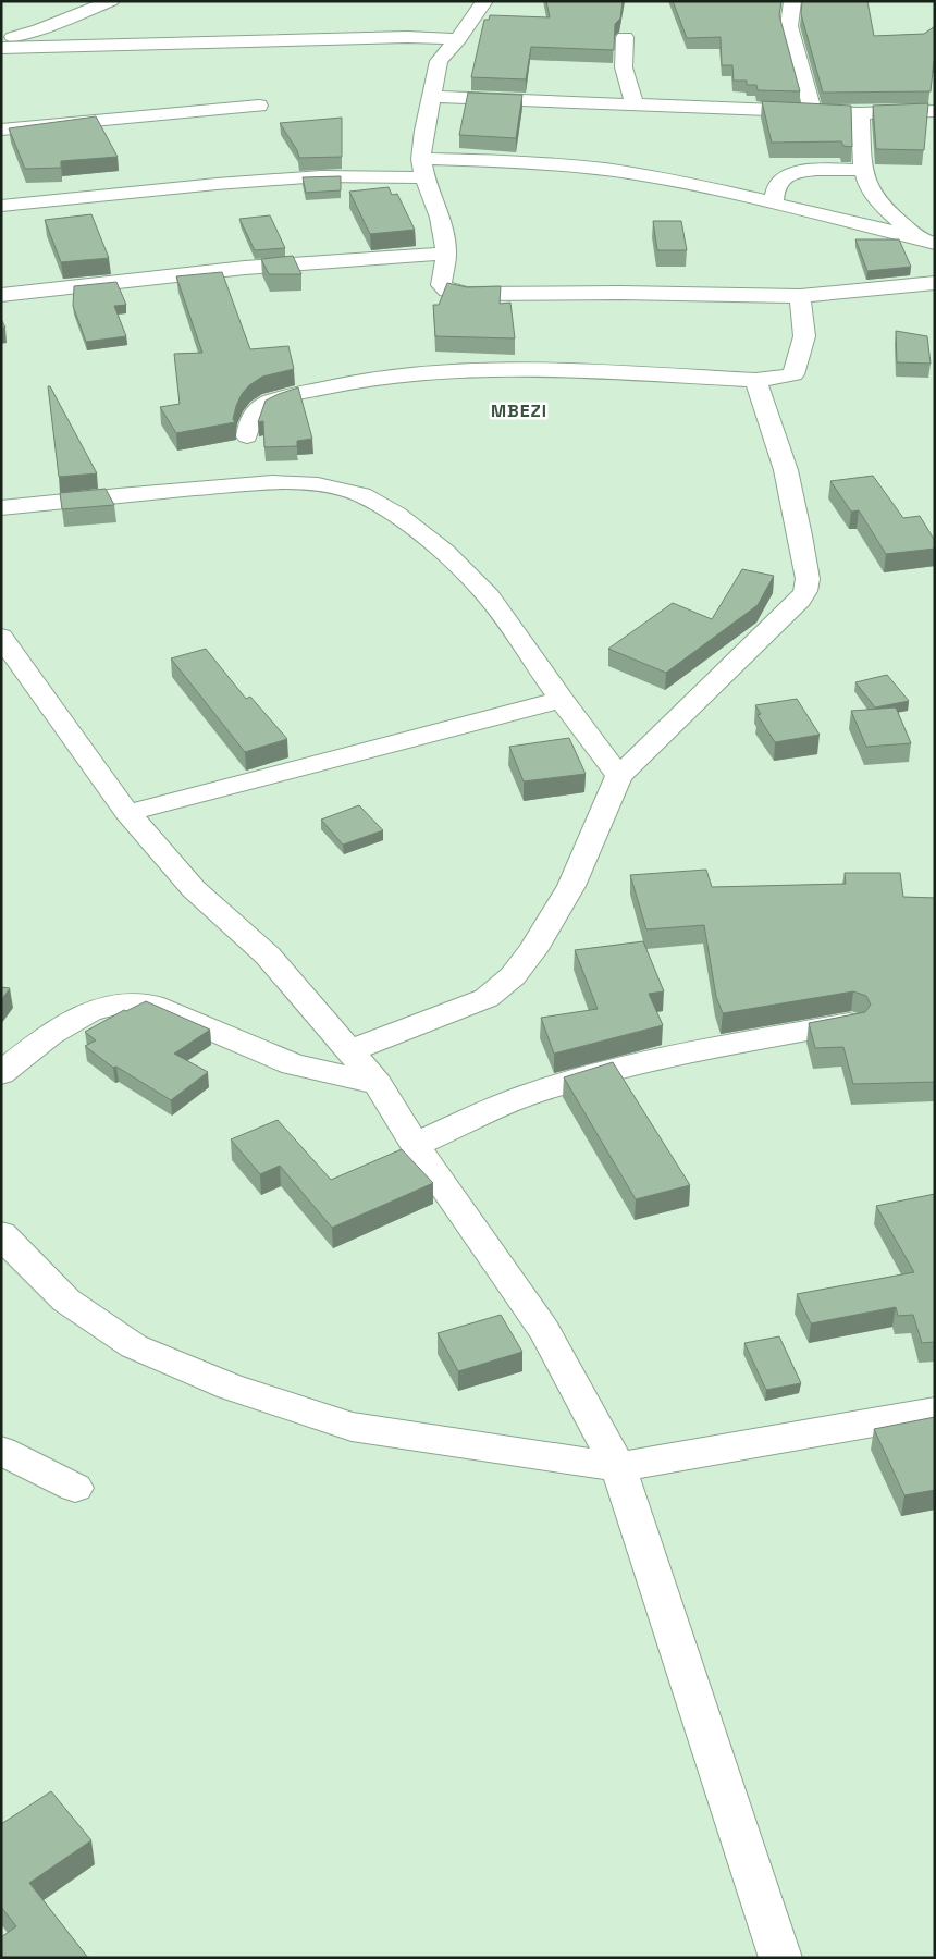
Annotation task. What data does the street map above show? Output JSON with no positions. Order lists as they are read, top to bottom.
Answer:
{
  "districts": ["MBEZI"]
}
